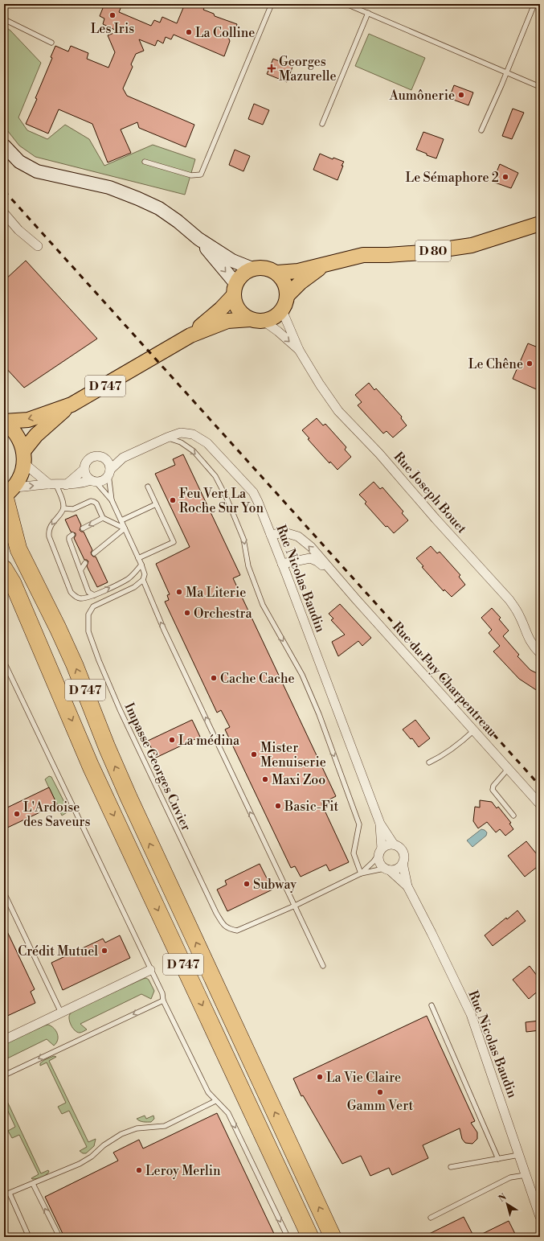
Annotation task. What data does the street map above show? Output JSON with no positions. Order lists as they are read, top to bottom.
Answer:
{
  "streets": {
    "highway": ["D 747"],
    "main road": ["D 80"],
    "street": ["Rue Joseph Bouet", "Rue Nicolas Baudin", "Rue du Puy Charpentreau"],
    "lane": ["Impasse Georges Cuvier"]
  },
  "crossings": [
    ["D 80", "D 747"],
    ["D 80", "Rue Joseph Bouet"],
    ["D 747", "Rue Joseph Bouet"],
    ["Rue Nicolas Baudin", "Rue du Puy Charpentreau"],
    ["Rue Nicolas Baudin", "Impasse Georges Cuvier"]
  ],
  "places": {
    "other": [
      "Les Iris",
      "La Colline",
      "Aumônerie",
      "Le Sémaphore 2",
      "Le Chêne",
      "Feu Vert La Roche Sur Yon",
      "Ma Literie",
      "Orchestra",
      "Cache Cache",
      "La médina",
      "Mister Menuiserie",
      "Maxi Zoo",
      "Basic-Fit",
      "L'Ardoise des Saveurs",
      "Subway",
      "Crédit Mutuel",
      "La Vie Claire",
      "Gamm Vert",
      "Leroy Merlin"
    ],
    "health": ["Georges Mazurelle"]
  },
  "north": "top left"
}
